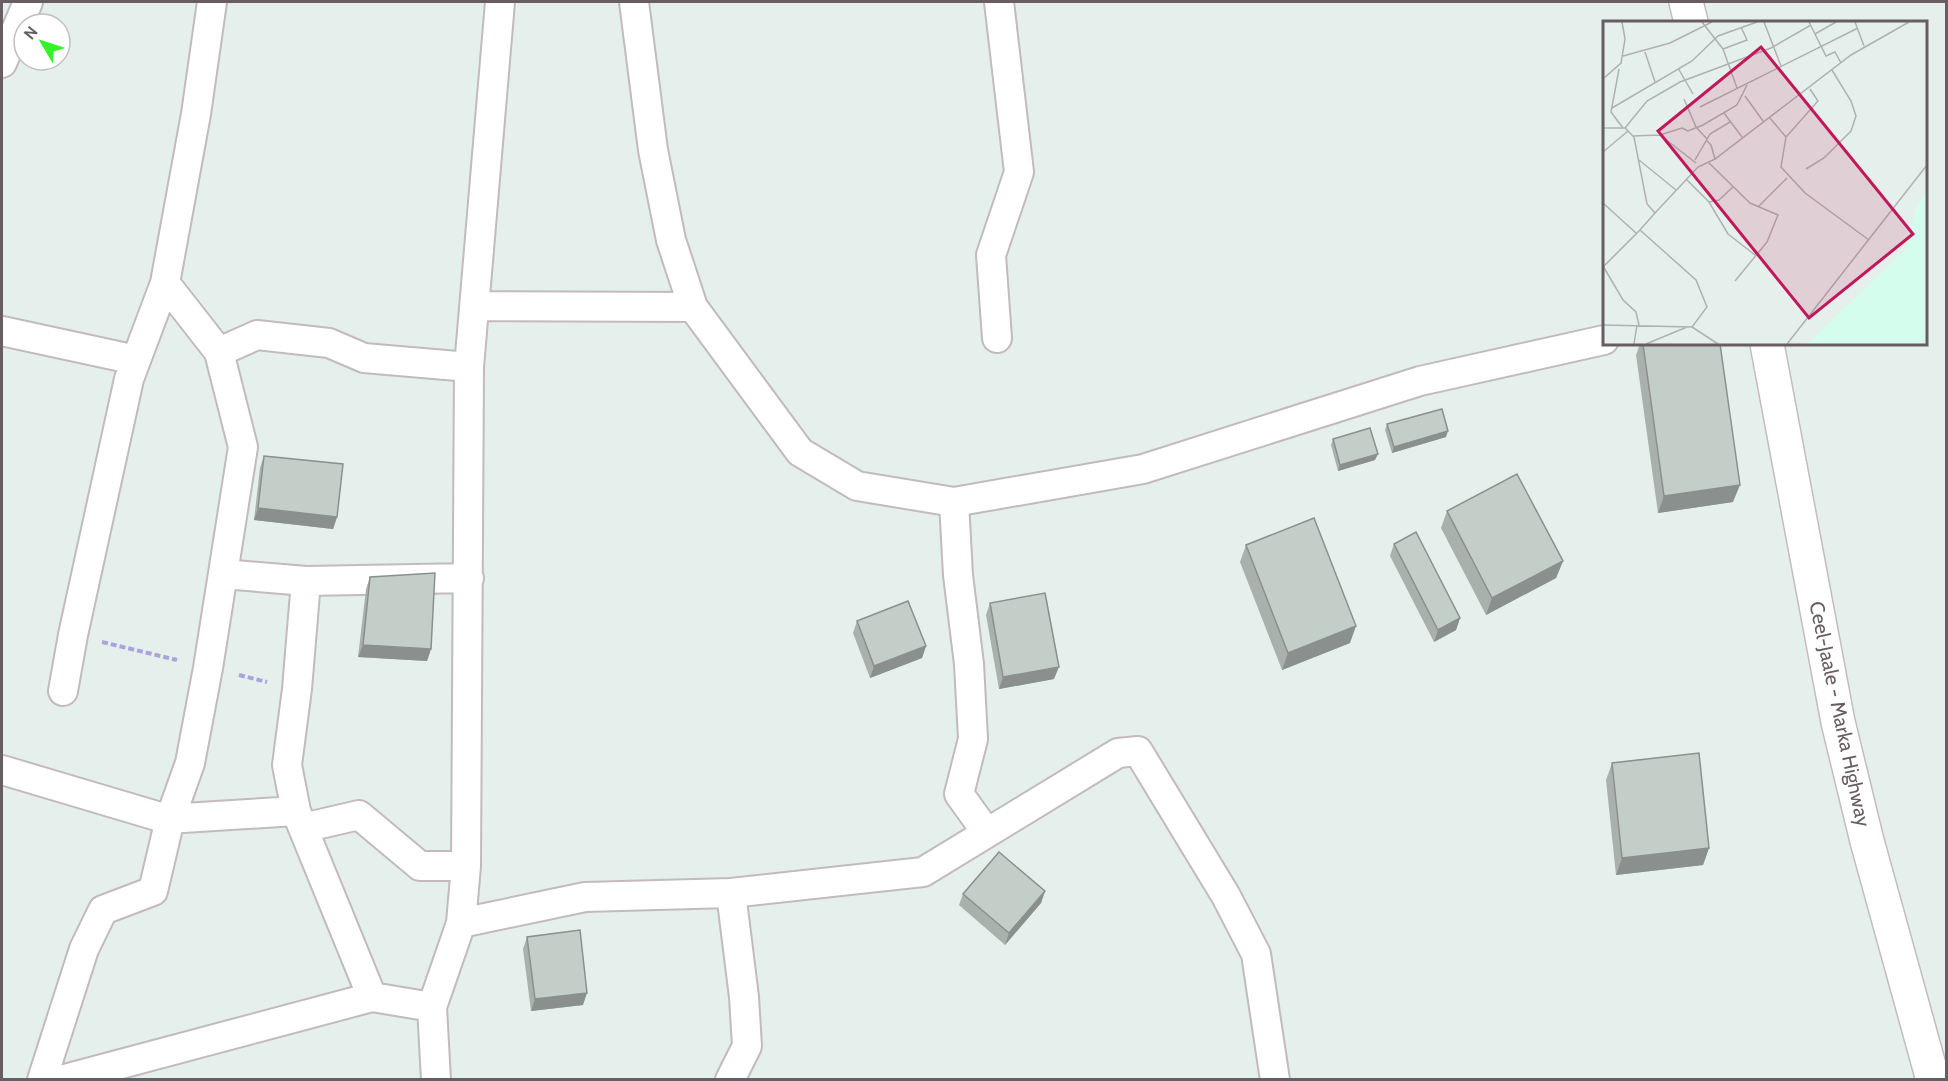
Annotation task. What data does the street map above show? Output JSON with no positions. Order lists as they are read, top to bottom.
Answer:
{
  "streets": {
    "street": ["Ceel-Jaale - Marka Highway"]
  },
  "north": "top left"
}
